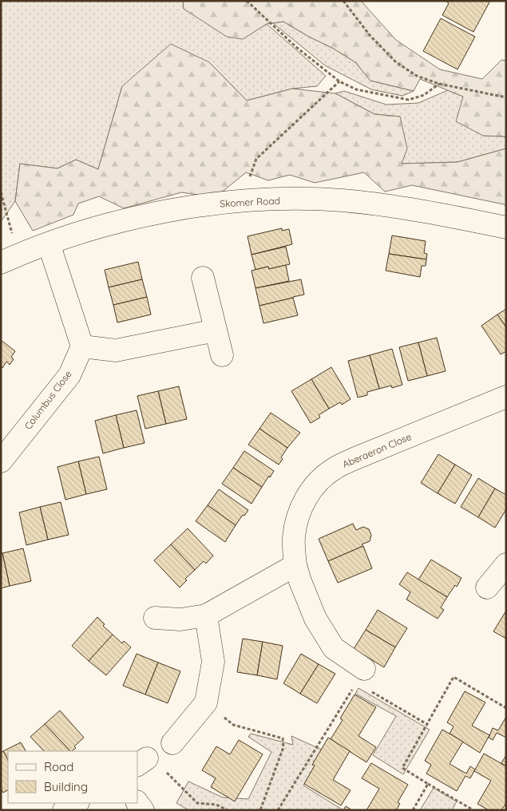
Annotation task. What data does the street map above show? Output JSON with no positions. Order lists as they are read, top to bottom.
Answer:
{
  "streets": {
    "street": ["Skomer Road", "Columbus Close", "Aberaeron Close"]
  },
  "legend": ["Road", "Building"]
}
